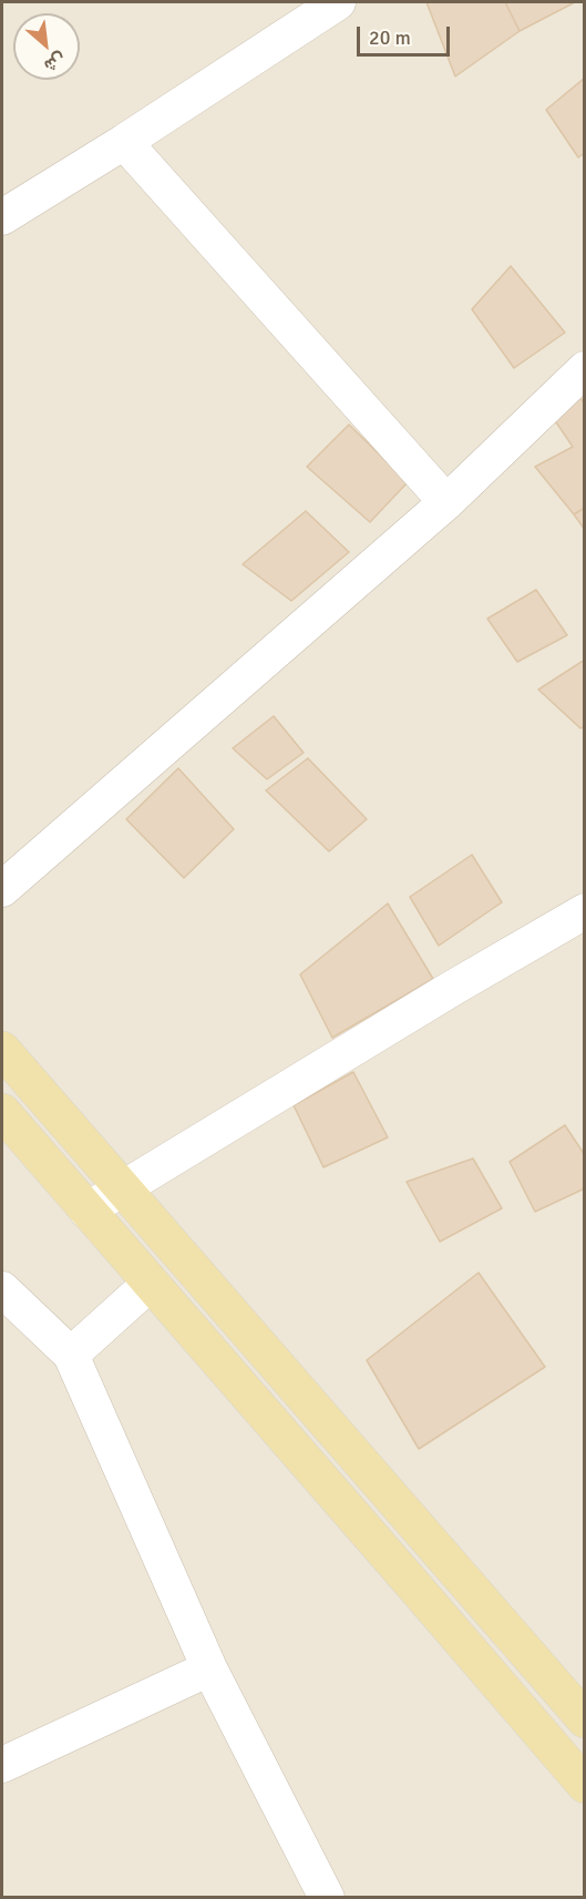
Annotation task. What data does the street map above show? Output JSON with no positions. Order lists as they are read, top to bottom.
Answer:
{
  "scale_bar": "20 m",
  "north": "bottom right"
}
